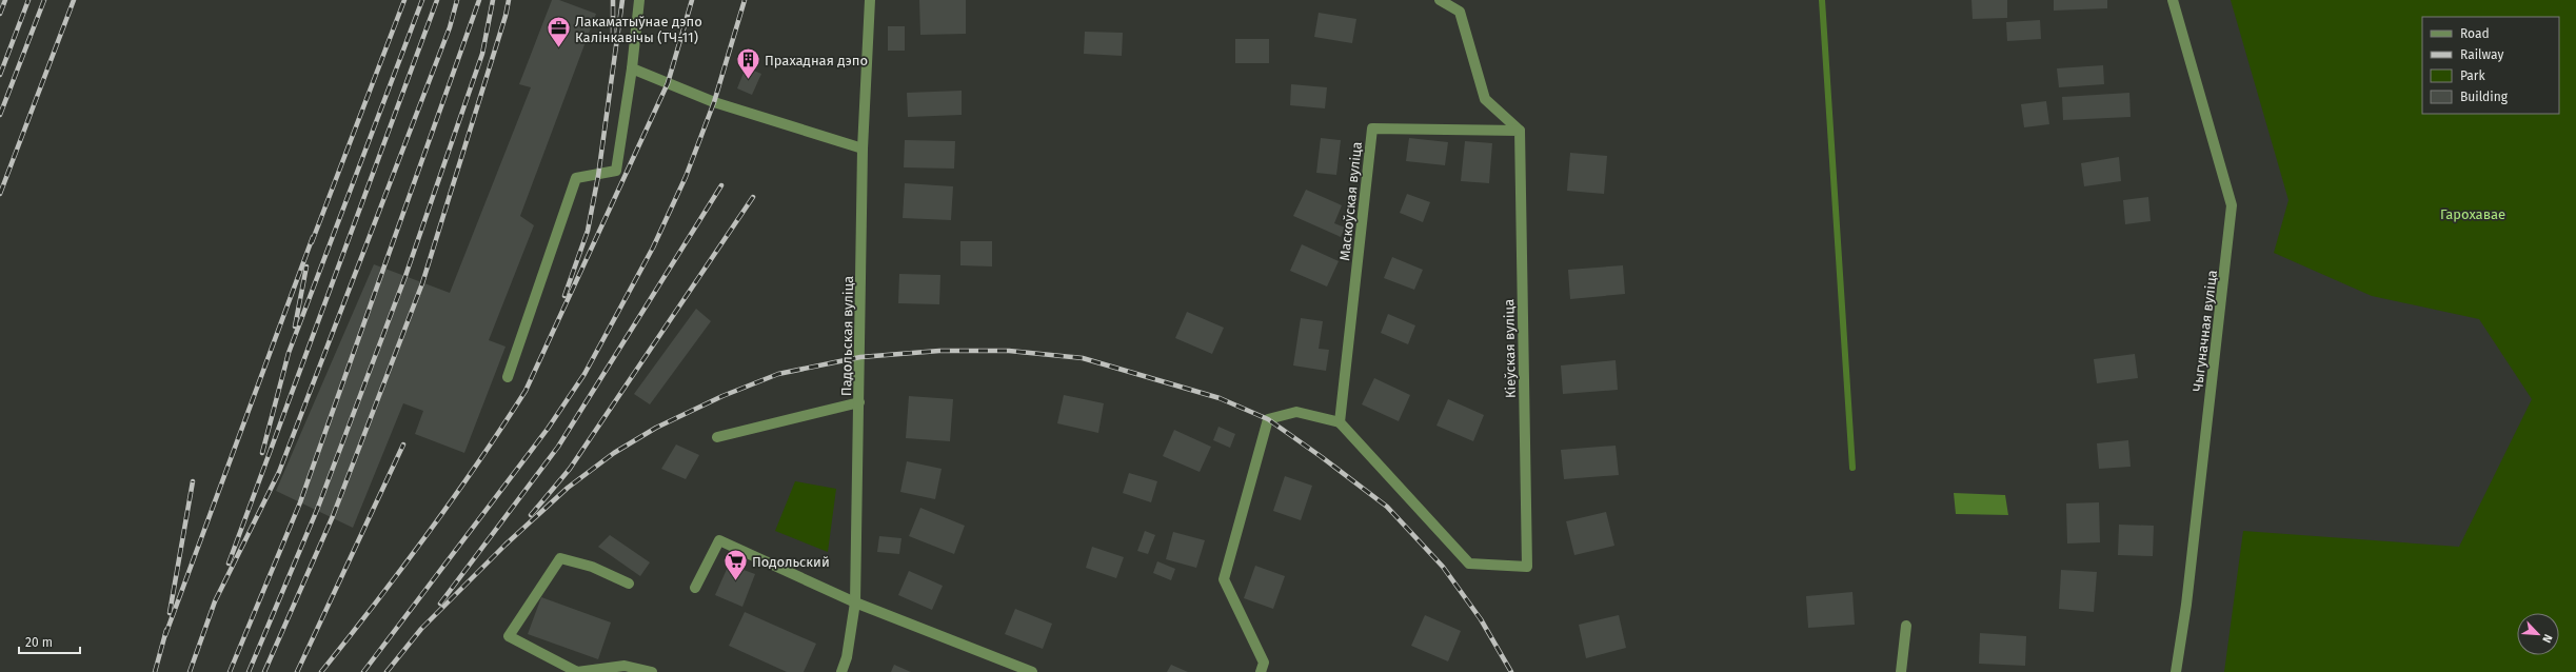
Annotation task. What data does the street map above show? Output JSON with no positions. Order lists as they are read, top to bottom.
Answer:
{
  "streets": {
    "street": [
      "Маскоўская вуліца",
      "Чыгуначная вуліца",
      "Падольская вуліца",
      "Кіеўская вуліца"
    ]
  },
  "crossings": [
    ["Маскоўская вуліца", "Кіеўская вуліца"]
  ],
  "parks": ["Гарохавае"],
  "places": {
    "office": ["Лакаматыўнае дэпо Калінкавічы (ТЧ-11)"],
    "building": ["Прахадная дэпо"],
    "supermarket": ["Подольский"]
  },
  "legend": [
    "Road",
    "Railway",
    "Park",
    "Building"
  ],
  "scale_bar": "20 m",
  "north": "bottom right"
}
